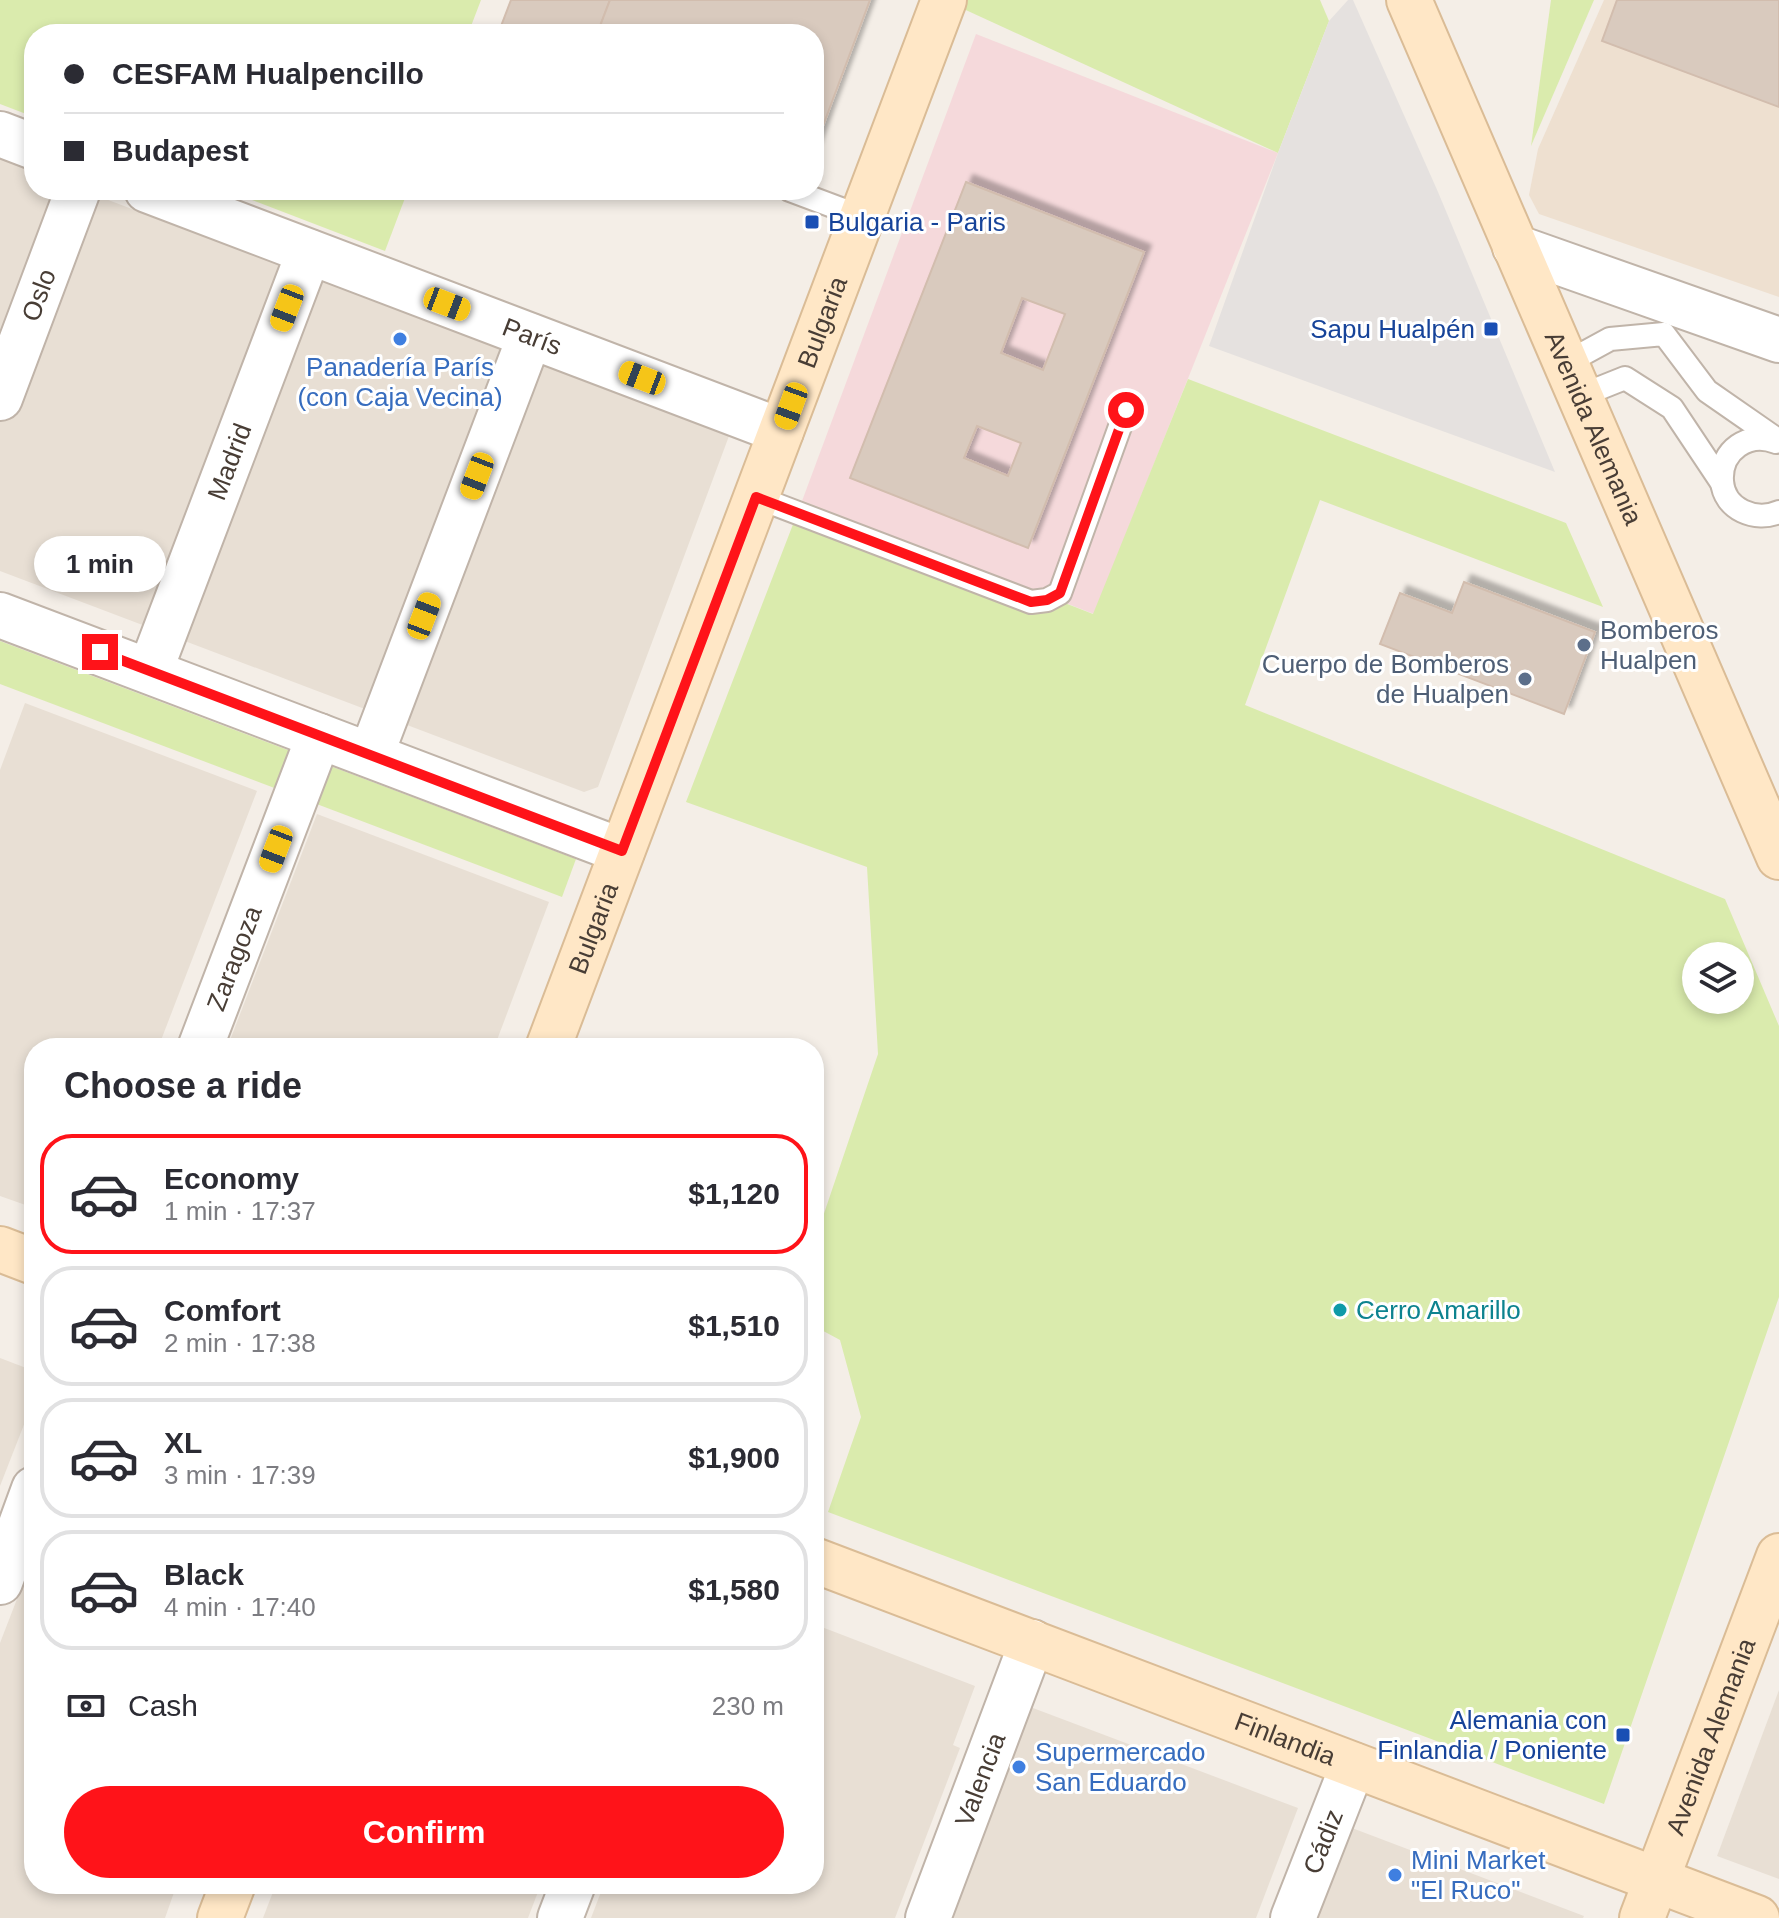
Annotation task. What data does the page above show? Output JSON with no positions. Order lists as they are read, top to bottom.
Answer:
{
  "streets": {
    "street": [
      "Oslo",
      "Bulgaria",
      "París",
      "Avenida Alemania",
      "Madrid",
      "Zaragoza",
      "Finlandia",
      "Valencia",
      "Cádiz"
    ]
  },
  "crossings": [
    ["Bulgaria", "París"],
    ["París", "Madrid"],
    ["Avenida Alemania", "Finlandia"],
    ["Finlandia", "Valencia"],
    ["Finlandia", "Cádiz"]
  ],
  "places": {
    "transit": ["Bulgaria - Paris", "Sapu Hualpén", "Alemania con Finlandia / Poniente"],
    "other": [
      "Panadería París (con Caja Vecina)",
      "Bomberos Hualpen",
      "Cuerpo de Bomberos de Hualpen",
      "Cerro Amarillo",
      "Supermercado San Eduardo",
      "Mini Market \"El Ruco\""
    ]
  },
  "page": {
    "banner": ["CESFAM Hualpencillo", "Budapest"],
    "bubble": "1 min",
    "heading": "Choose a ride",
    "list": [
      {
        "name": "Economy",
        "note": "1 min · 17:37",
        "value": "$1,120"
      },
      {
        "name": "Comfort",
        "note": "2 min · 17:38",
        "value": "$1,510"
      },
      {
        "name": "XL",
        "note": "3 min · 17:39",
        "value": "$1,900"
      },
      {
        "name": "Black",
        "note": "4 min · 17:40",
        "value": "$1,580"
      }
    ],
    "pay": ["Cash", "230 m"],
    "buttons": "Confirm"
  }
}
